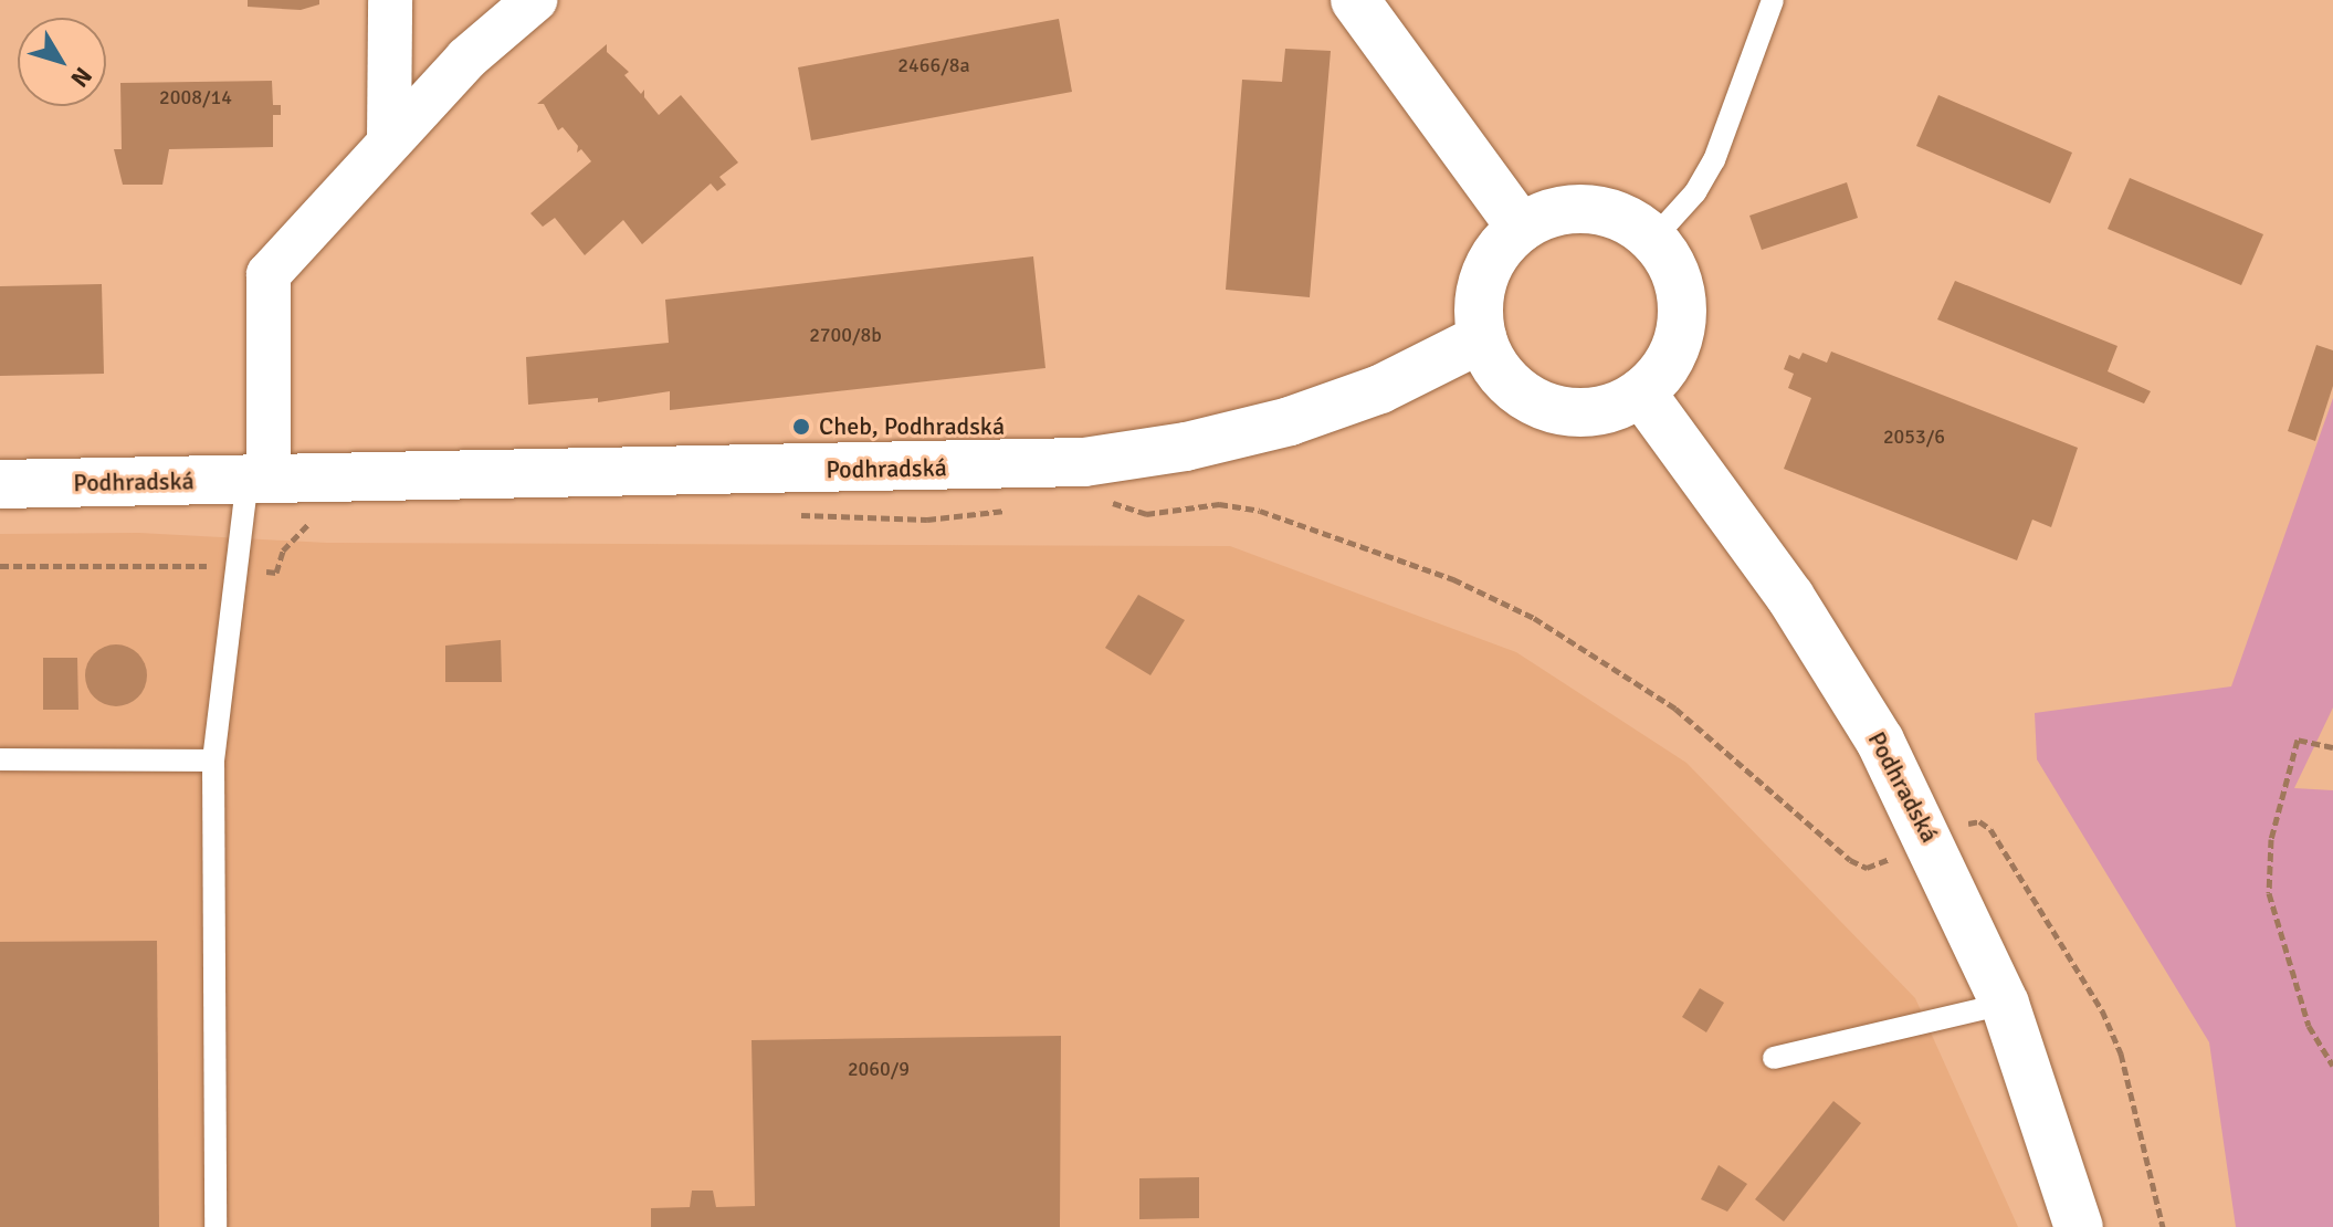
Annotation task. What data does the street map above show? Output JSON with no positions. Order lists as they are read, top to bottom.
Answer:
{
  "streets": {
    "main road": ["Podhradská"]
  },
  "places": ["Cheb, Podhradská"],
  "house_numbers": [
    "2466/8a",
    "2008/14",
    "2700/8b",
    "2053/6",
    "2060/9"
  ],
  "north": "bottom right"
}
